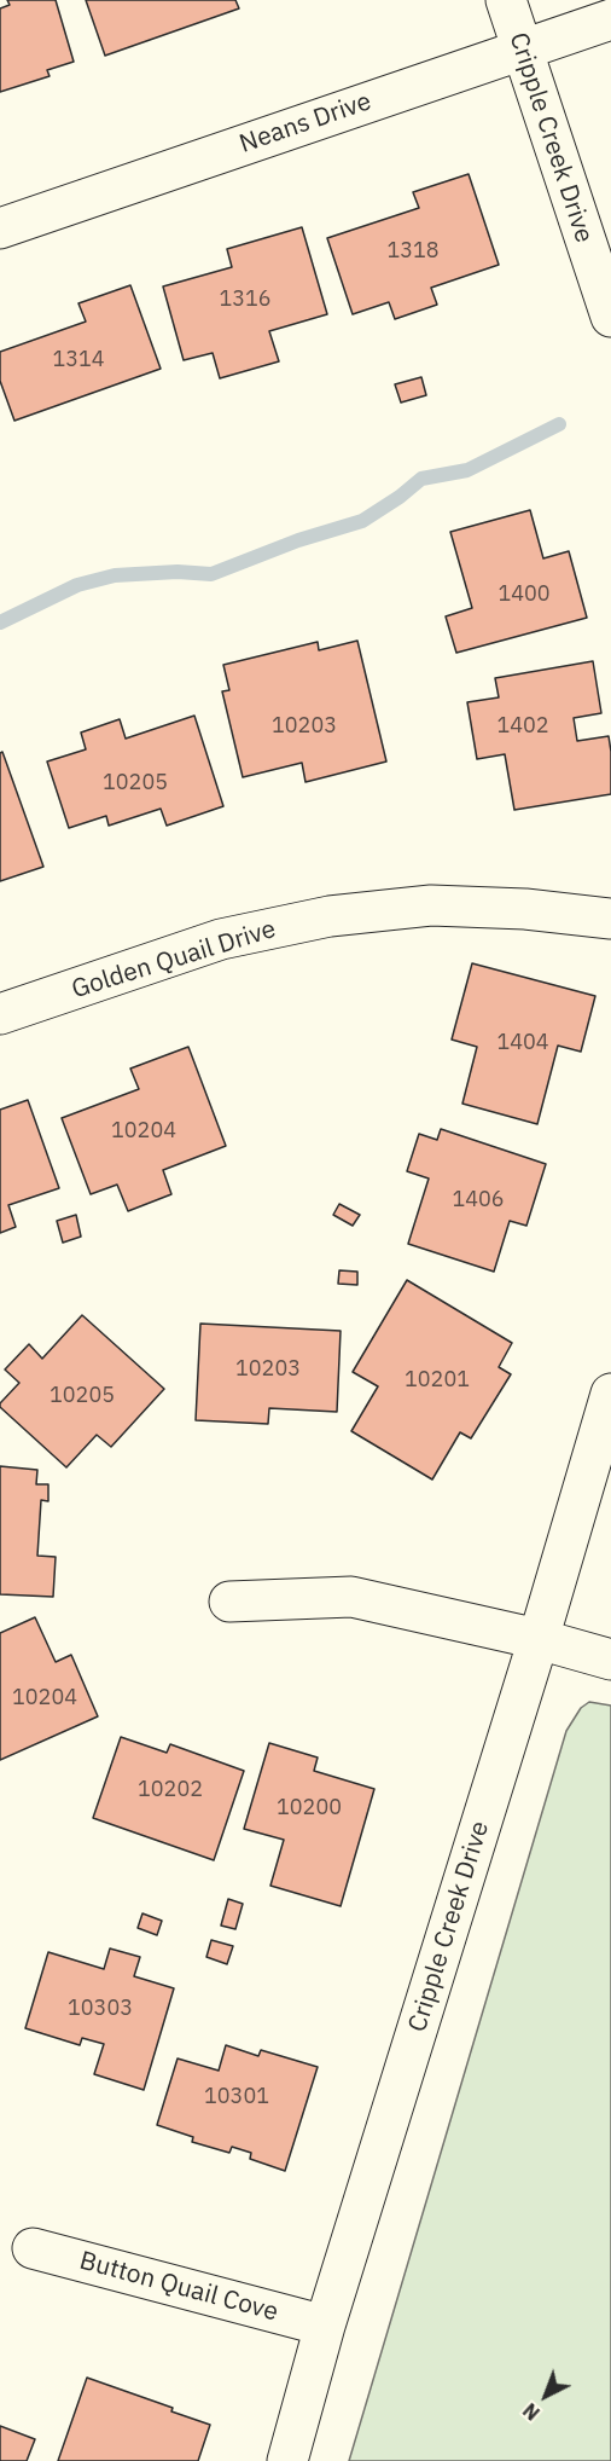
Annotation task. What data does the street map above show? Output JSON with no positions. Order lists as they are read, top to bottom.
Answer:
{
  "streets": {
    "street": [
      "Neans Drive",
      "Cripple Creek Drive",
      "Golden Quail Drive",
      "Button Quail Cove"
    ]
  },
  "crossings": [
    ["Neans Drive", "Cripple Creek Drive"],
    ["Cripple Creek Drive", "Button Quail Cove"]
  ],
  "house_numbers": [
    "1318",
    "1316",
    "1314",
    "1400",
    "10203",
    "1402",
    "10205",
    "1404",
    "10204",
    "1406",
    "10203",
    "10201",
    "10205",
    "10204",
    "10202",
    "10200",
    "10303",
    "10301"
  ],
  "north": "bottom left"
}
